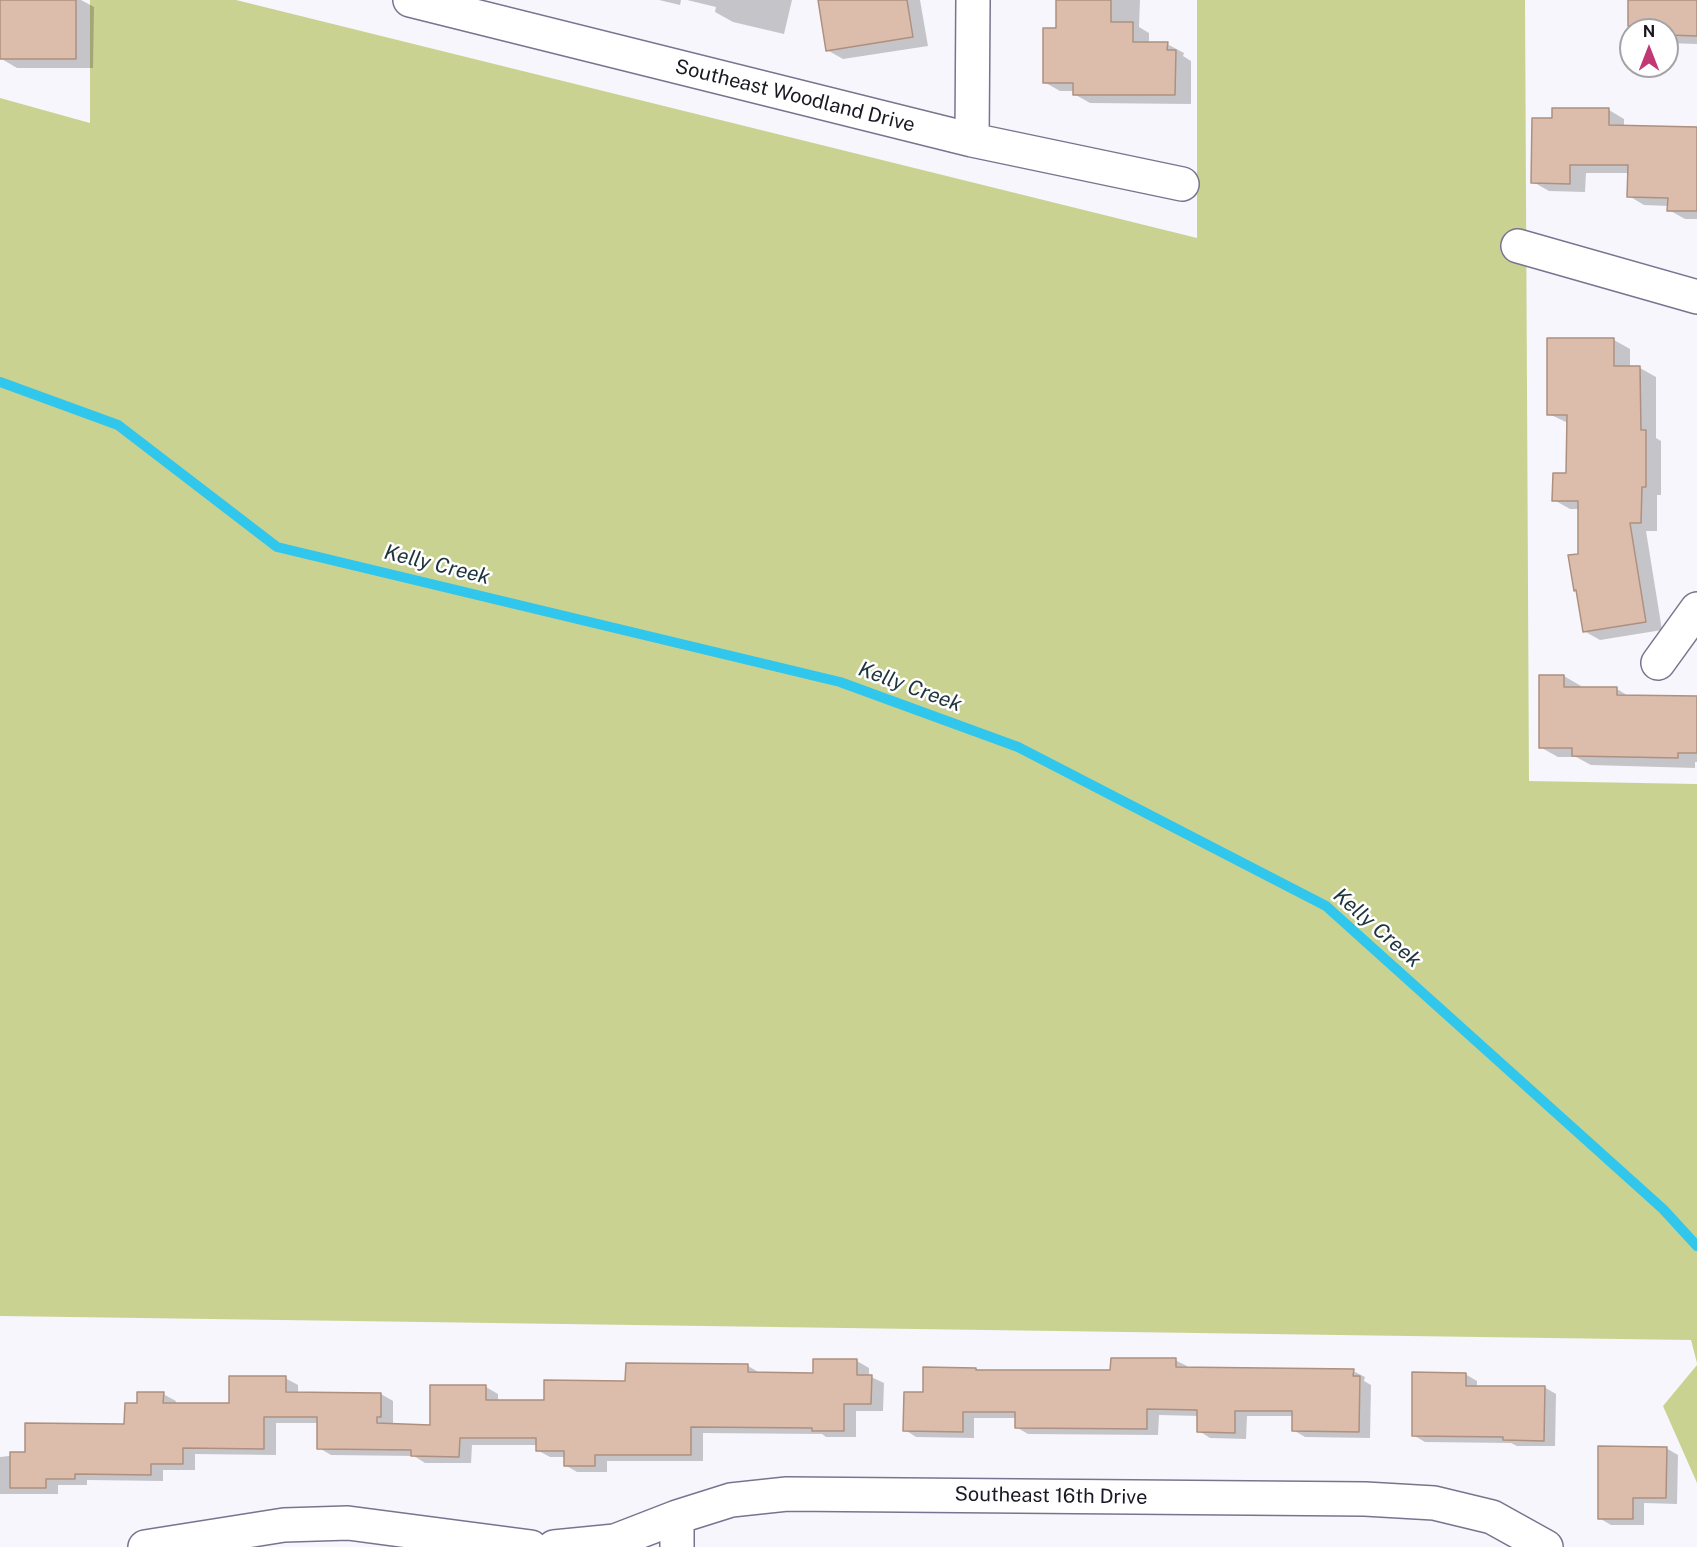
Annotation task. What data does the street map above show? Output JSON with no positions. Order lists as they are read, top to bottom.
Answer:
{
  "streets": {
    "street": ["Southeast Woodland Drive", "Southeast 16th Drive"]
  },
  "water": ["Kelly Creek"],
  "north": "top"
}
